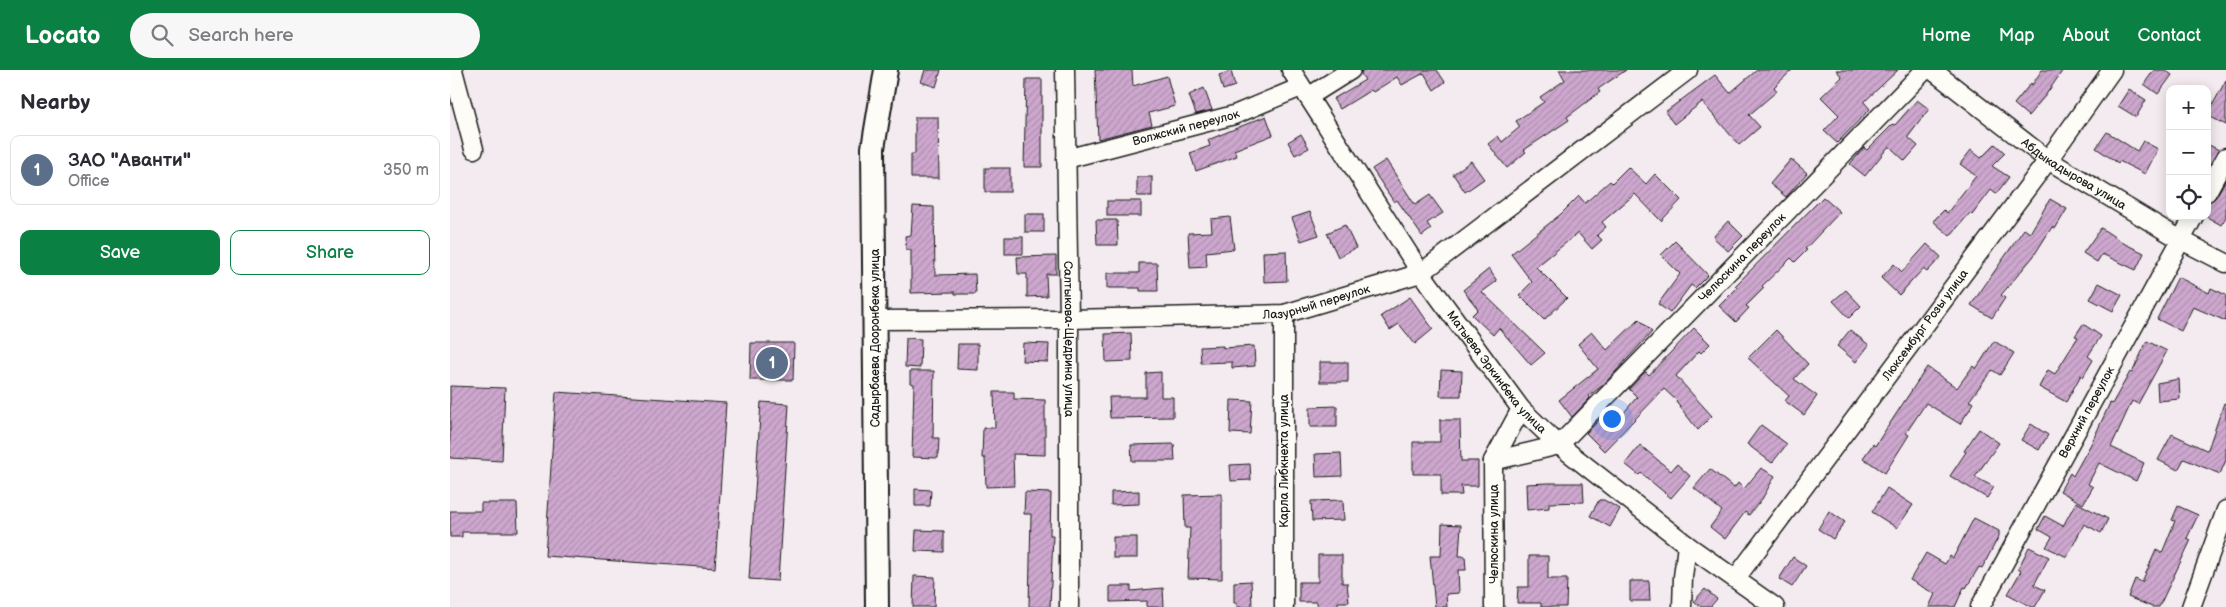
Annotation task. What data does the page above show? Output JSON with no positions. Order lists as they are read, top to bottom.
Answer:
{
  "streets": {
    "main road": ["Садырбаева Дооронбека улица"],
    "street": [
      "Волжский переулок",
      "Абдыкадырова улица",
      "Челюскина переулок",
      "Лазурный переулок",
      "Люксембург Розы улица",
      "Салтыкова-Щедрина улица",
      "Матыева Эркинбека улица",
      "Верхний переулок",
      "Карла Либкнехта улица",
      "Челюскина улица"
    ]
  },
  "crossings": [
    ["Волжский переулок", "Салтыкова-Щедрина улица"],
    ["Волжский переулок", "Матыева Эркинбека улица"],
    ["Абдыкадырова улица", "Люксембург Розы улица"],
    ["Абдыкадырова улица", "Верхний переулок"],
    ["Челюскина переулок", "Матыева Эркинбека улица"],
    ["Лазурный переулок", "Садырбаева Дооронбека улица"],
    ["Лазурный переулок", "Салтыкова-Щедрина улица"],
    ["Лазурный переулок", "Матыева Эркинбека улица"],
    ["Лазурный переулок", "Карла Либкнехта улица"],
    ["Люксембург Розы улица", "Матыева Эркинбека улица"],
    ["Матыева Эркинбека улица", "Челюскина улица"]
  ],
  "page": {
    "header": "Locato",
    "search": "Search here",
    "nav": [
      "Home",
      "Map",
      "About",
      "Contact"
    ],
    "heading": "Nearby",
    "map_buttons": ["+", "−"],
    "list": [
      {
        "mark": "1",
        "name": "ЗАО \"Аванти\"",
        "note": "Office",
        "value": "350 m"
      }
    ],
    "buttons": ["Save", "Share"],
    "pins": "1"
  }
}
